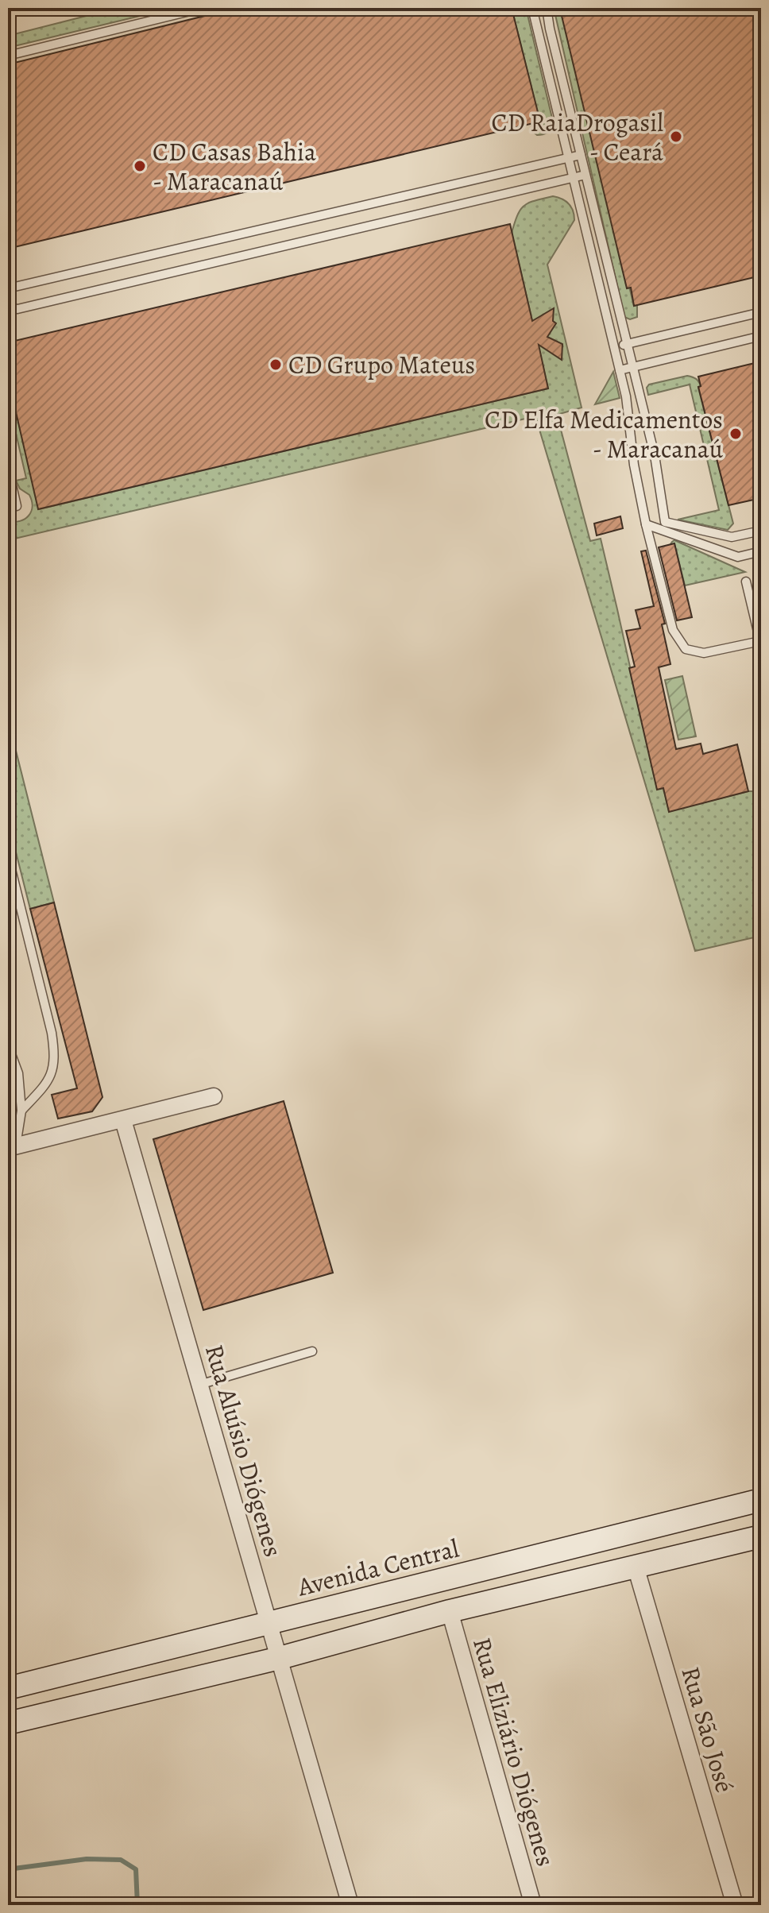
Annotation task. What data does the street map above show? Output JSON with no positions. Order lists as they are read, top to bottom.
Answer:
{
  "streets": {
    "street": [
      "Rua Aluísio Diógenes",
      "Avenida Central",
      "Rua São José",
      "Rua Eliziário Diógenes"
    ]
  },
  "crossings": [
    ["Rua Aluísio Diógenes", "Avenida Central"]
  ],
  "places": [
    "CD RaiaDrogasil - Ceará",
    "CD Casas Bahia - Maracanaú",
    "CD Grupo Mateus",
    "CD Elfa Medicamentos - Maracanaú"
  ]
}
